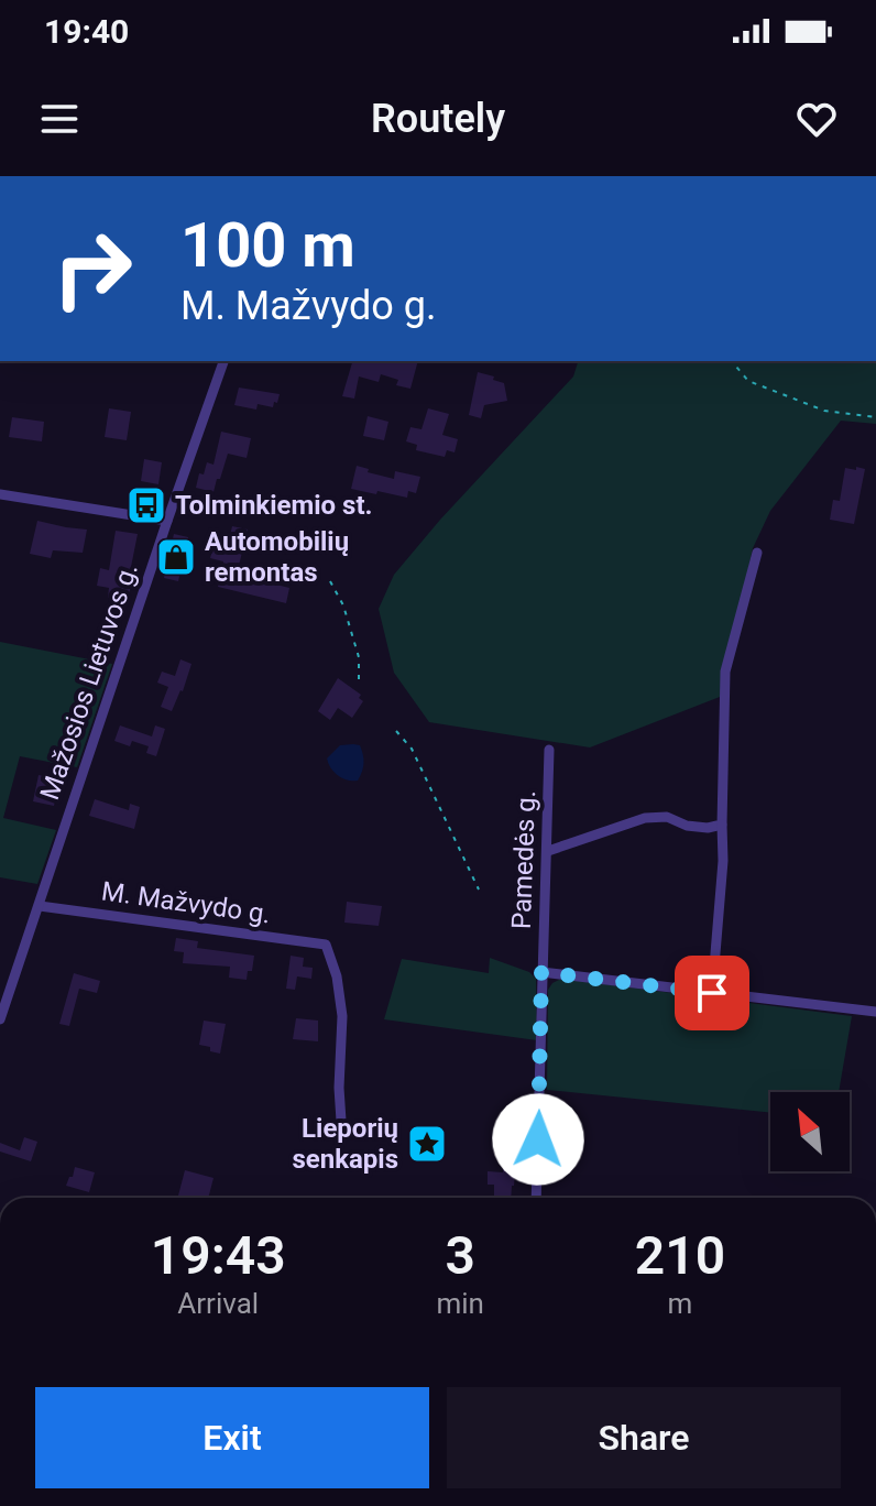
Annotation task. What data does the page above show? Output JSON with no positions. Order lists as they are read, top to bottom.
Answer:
{
  "streets": {
    "street": ["Mažosios Lietuvos g.", "Pamedės g.", "M. Mažvydo g."]
  },
  "crossings": [
    ["Mažosios Lietuvos g.", "M. Mažvydo g."]
  ],
  "places": {
    "bus stop": ["Tolminkiemio st."],
    "shop": ["Automobilių remontas"],
    "place": ["Lieporių senkapis"]
  },
  "north": "top left",
  "page": {
    "status": "19:40",
    "header": "Routely",
    "turn": ["100 m", "M. Mažvydo g."],
    "eta": [
      "19:43",
      "Arrival",
      "3",
      "min",
      "210",
      "m"
    ],
    "buttons": ["Exit", "Share"]
  }
}
